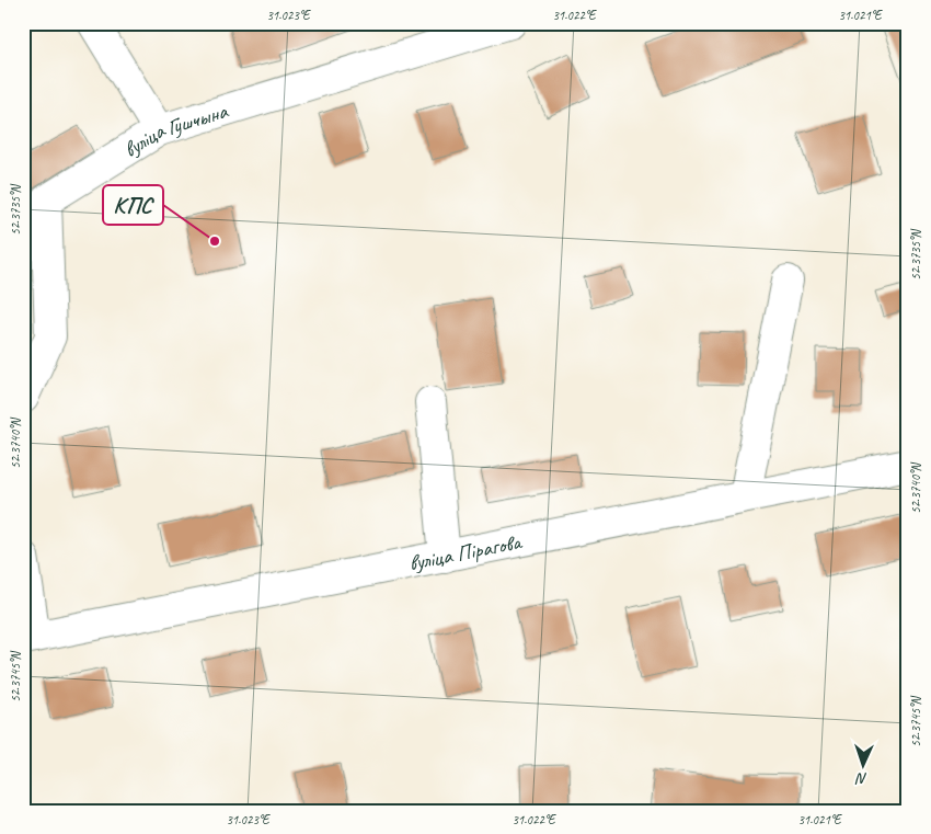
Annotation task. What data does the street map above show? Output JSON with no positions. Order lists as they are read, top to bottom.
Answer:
{
  "streets": {
    "street": ["вуліца Гушчына", "вуліца Пірагова"]
  },
  "places": ["КПС"],
  "north": "bottom",
  "coordinates": [
    "31.023°E",
    "31.022°E",
    "31.021°E",
    "52.3735°N",
    "52.3740°N",
    "52.3745°N"
  ]
}
